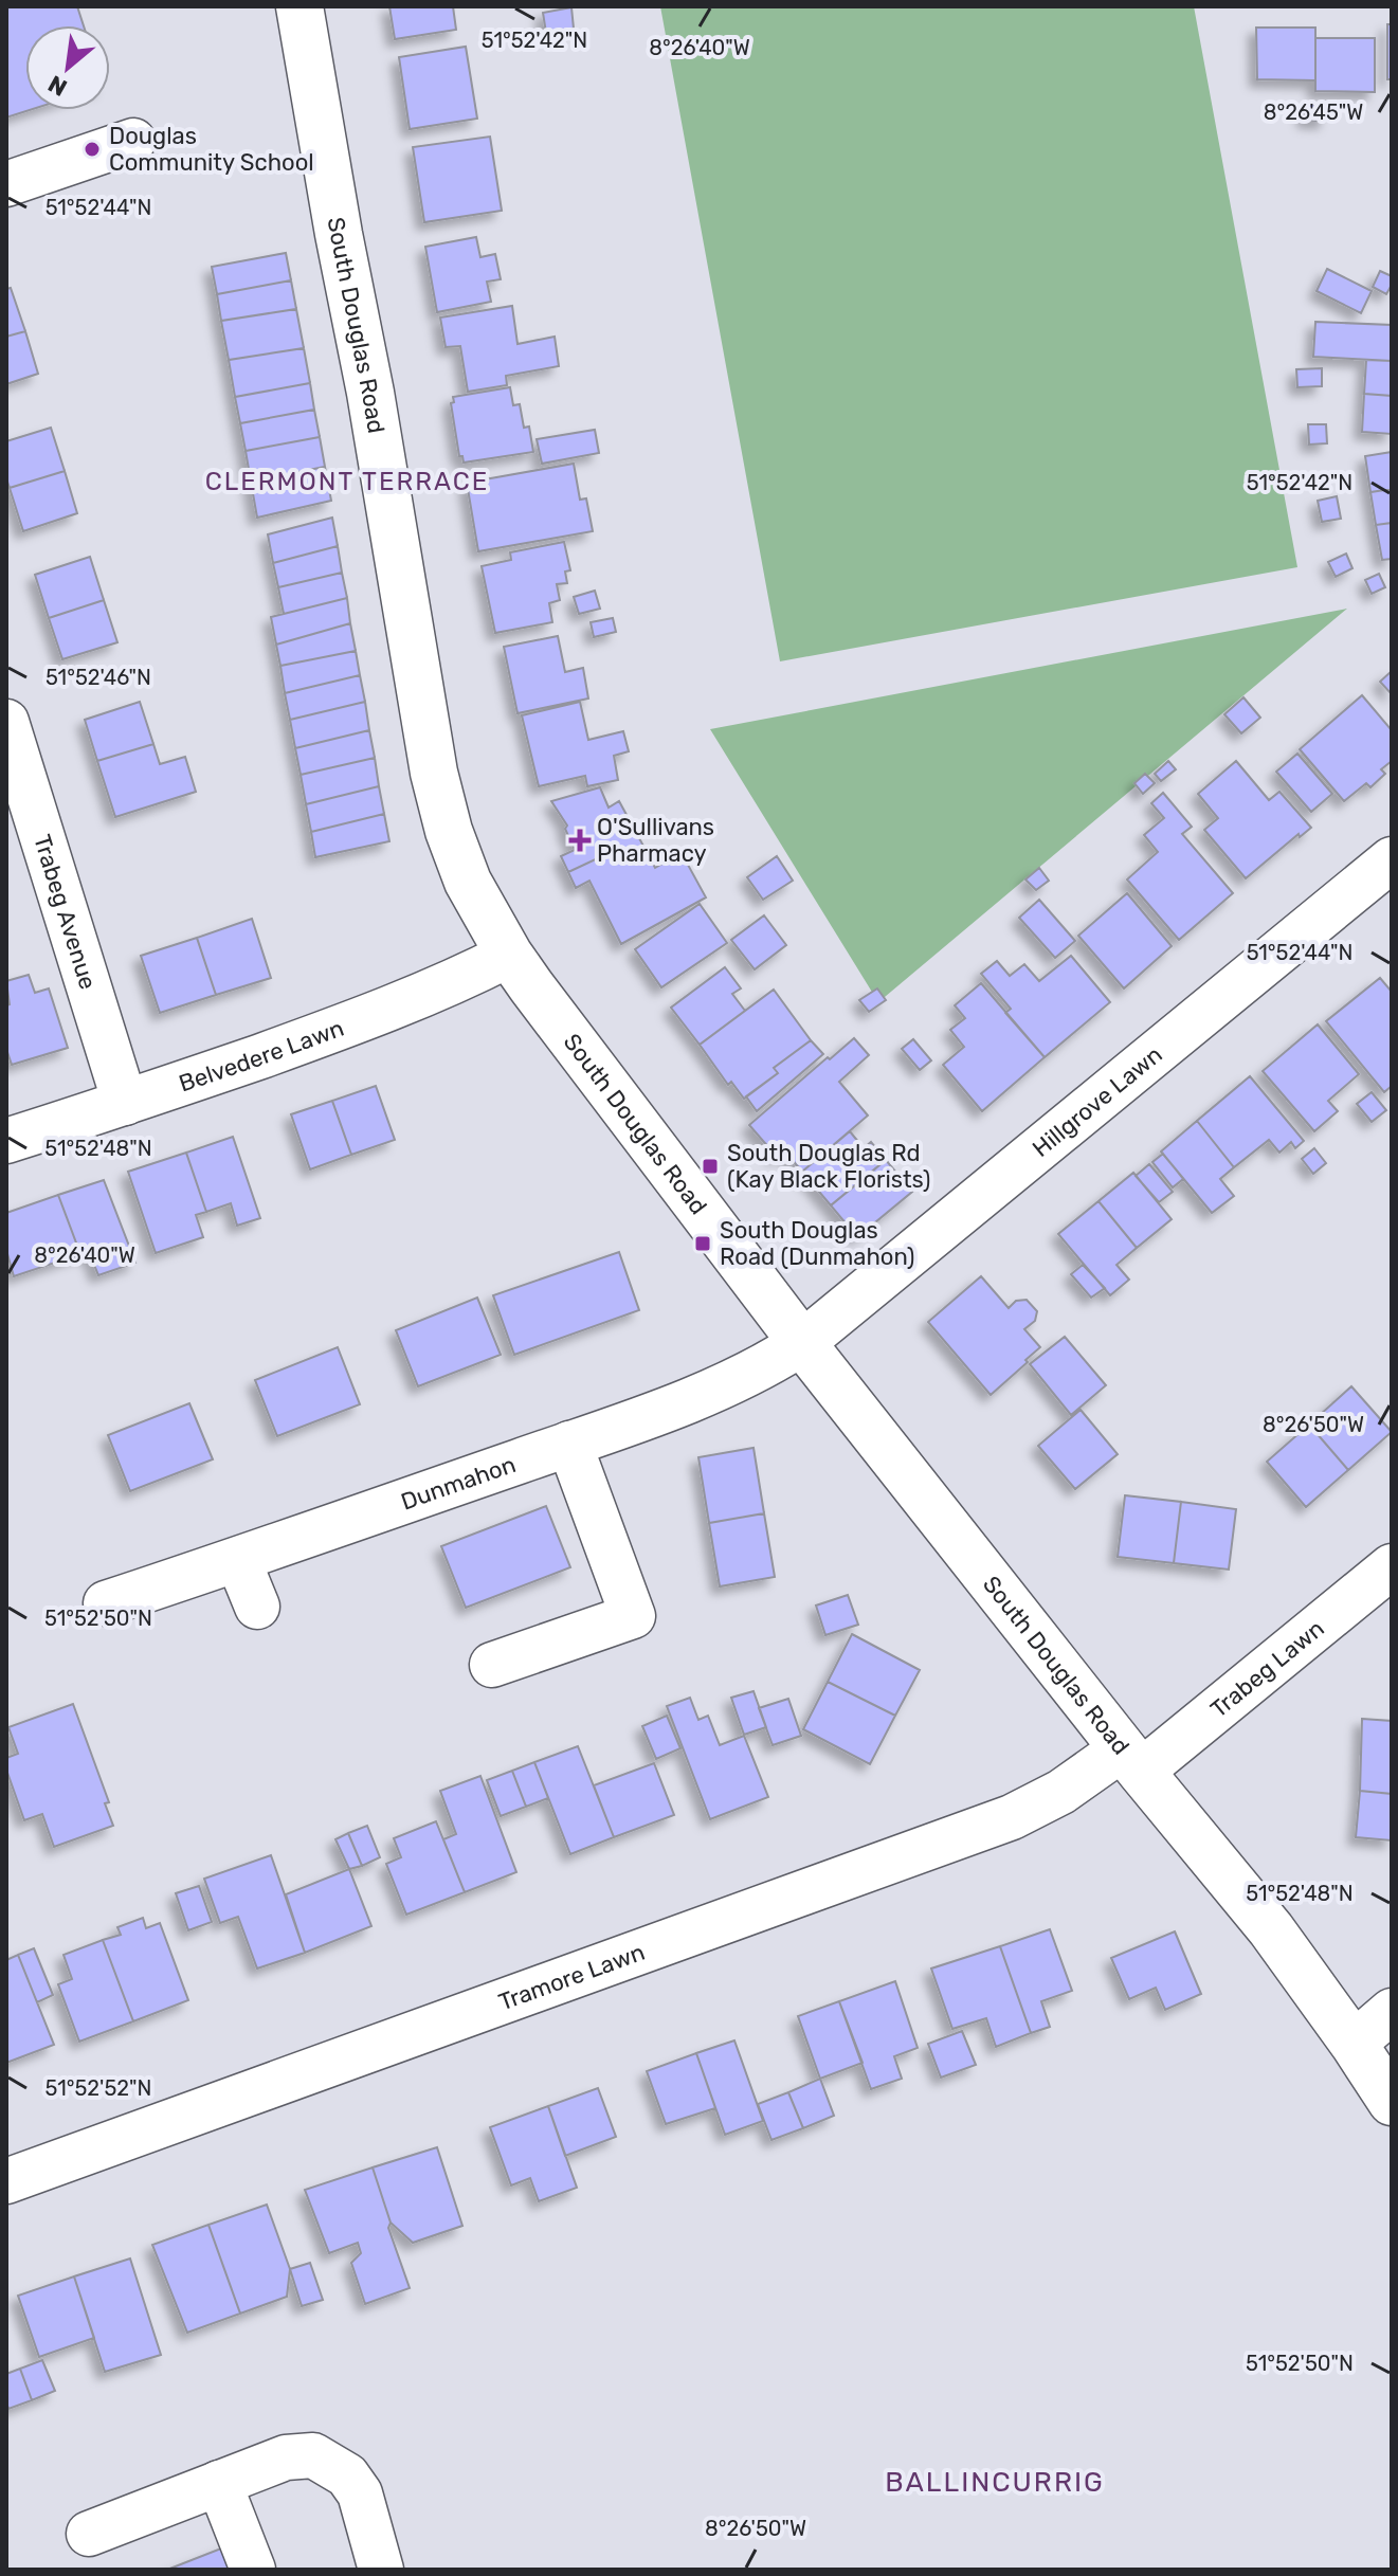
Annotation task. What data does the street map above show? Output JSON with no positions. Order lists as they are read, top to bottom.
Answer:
{
  "streets": {
    "main road": ["South Douglas Road"],
    "street": [
      "Trabeg Avenue",
      "Belvedere Lawn",
      "Hillgrove Lawn",
      "Dunmahon",
      "Trabeg Lawn",
      "Tramore Lawn"
    ]
  },
  "crossings": [
    ["South Douglas Road", "Belvedere Lawn"],
    ["South Douglas Road", "Hillgrove Lawn"],
    ["South Douglas Road", "Dunmahon"],
    ["South Douglas Road", "Trabeg Lawn"],
    ["South Douglas Road", "Tramore Lawn"],
    ["Trabeg Avenue", "Belvedere Lawn"],
    ["Hillgrove Lawn", "Dunmahon"],
    ["Trabeg Lawn", "Tramore Lawn"]
  ],
  "districts": ["CLERMONT TERRACE", "BALLINCURRIG"],
  "places": {
    "other": ["Douglas Community School"],
    "health": ["O'Sullivans Pharmacy"],
    "transit": ["South Douglas Rd (Kay Black Florists)", "South Douglas Road (Dunmahon)"]
  },
  "north": "bottom left",
  "coordinates": [
    "51°52'42\"N",
    "8°26'40\"W",
    "8°26'45\"W",
    "51°52'44\"N",
    "51°52'46\"N",
    "51°52'48\"N",
    "8°26'50\"W",
    "51°52'50\"N",
    "51°52'52\"N"
  ]
}
